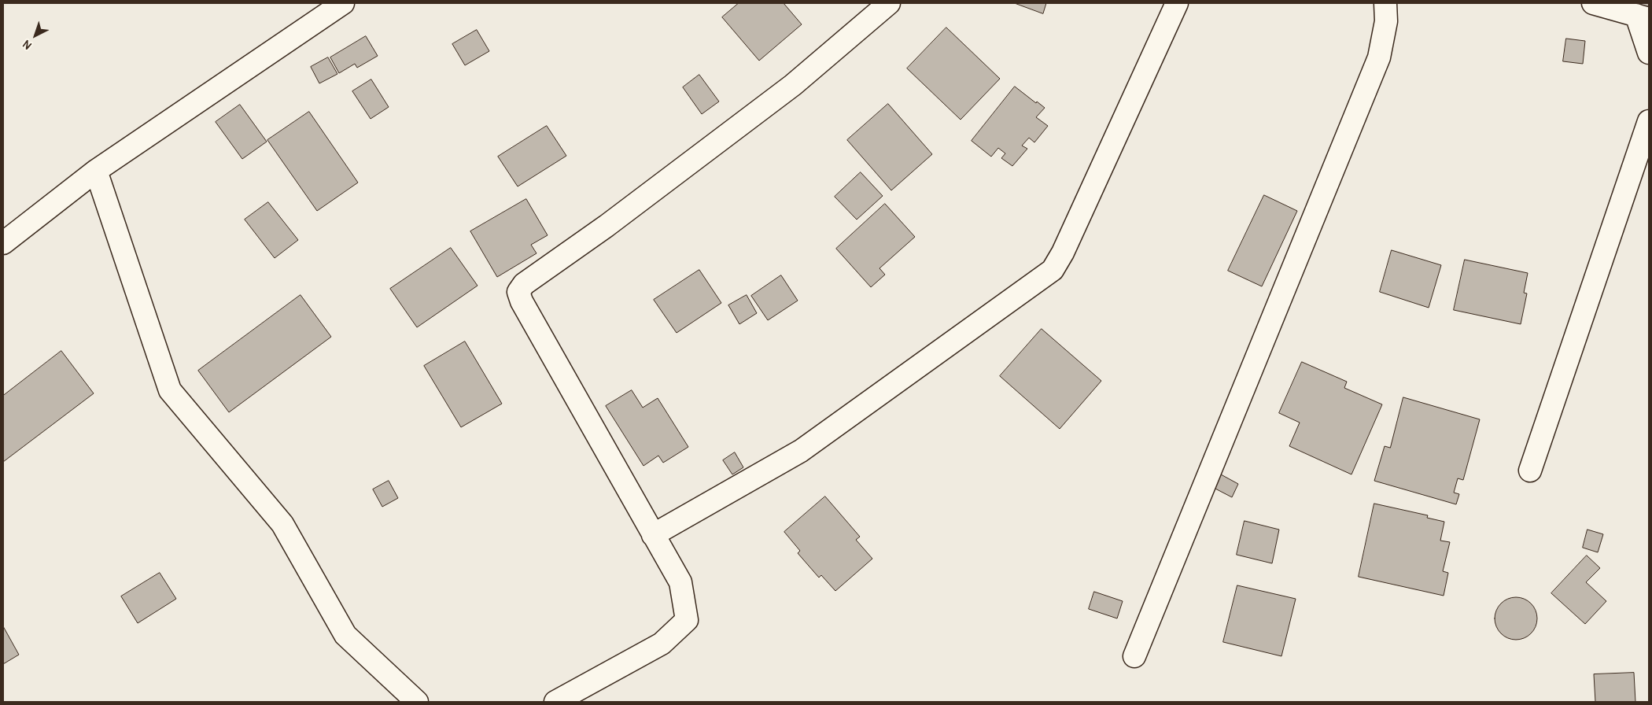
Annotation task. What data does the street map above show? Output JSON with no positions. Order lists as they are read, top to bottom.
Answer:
{
  "north": "bottom left"
}
